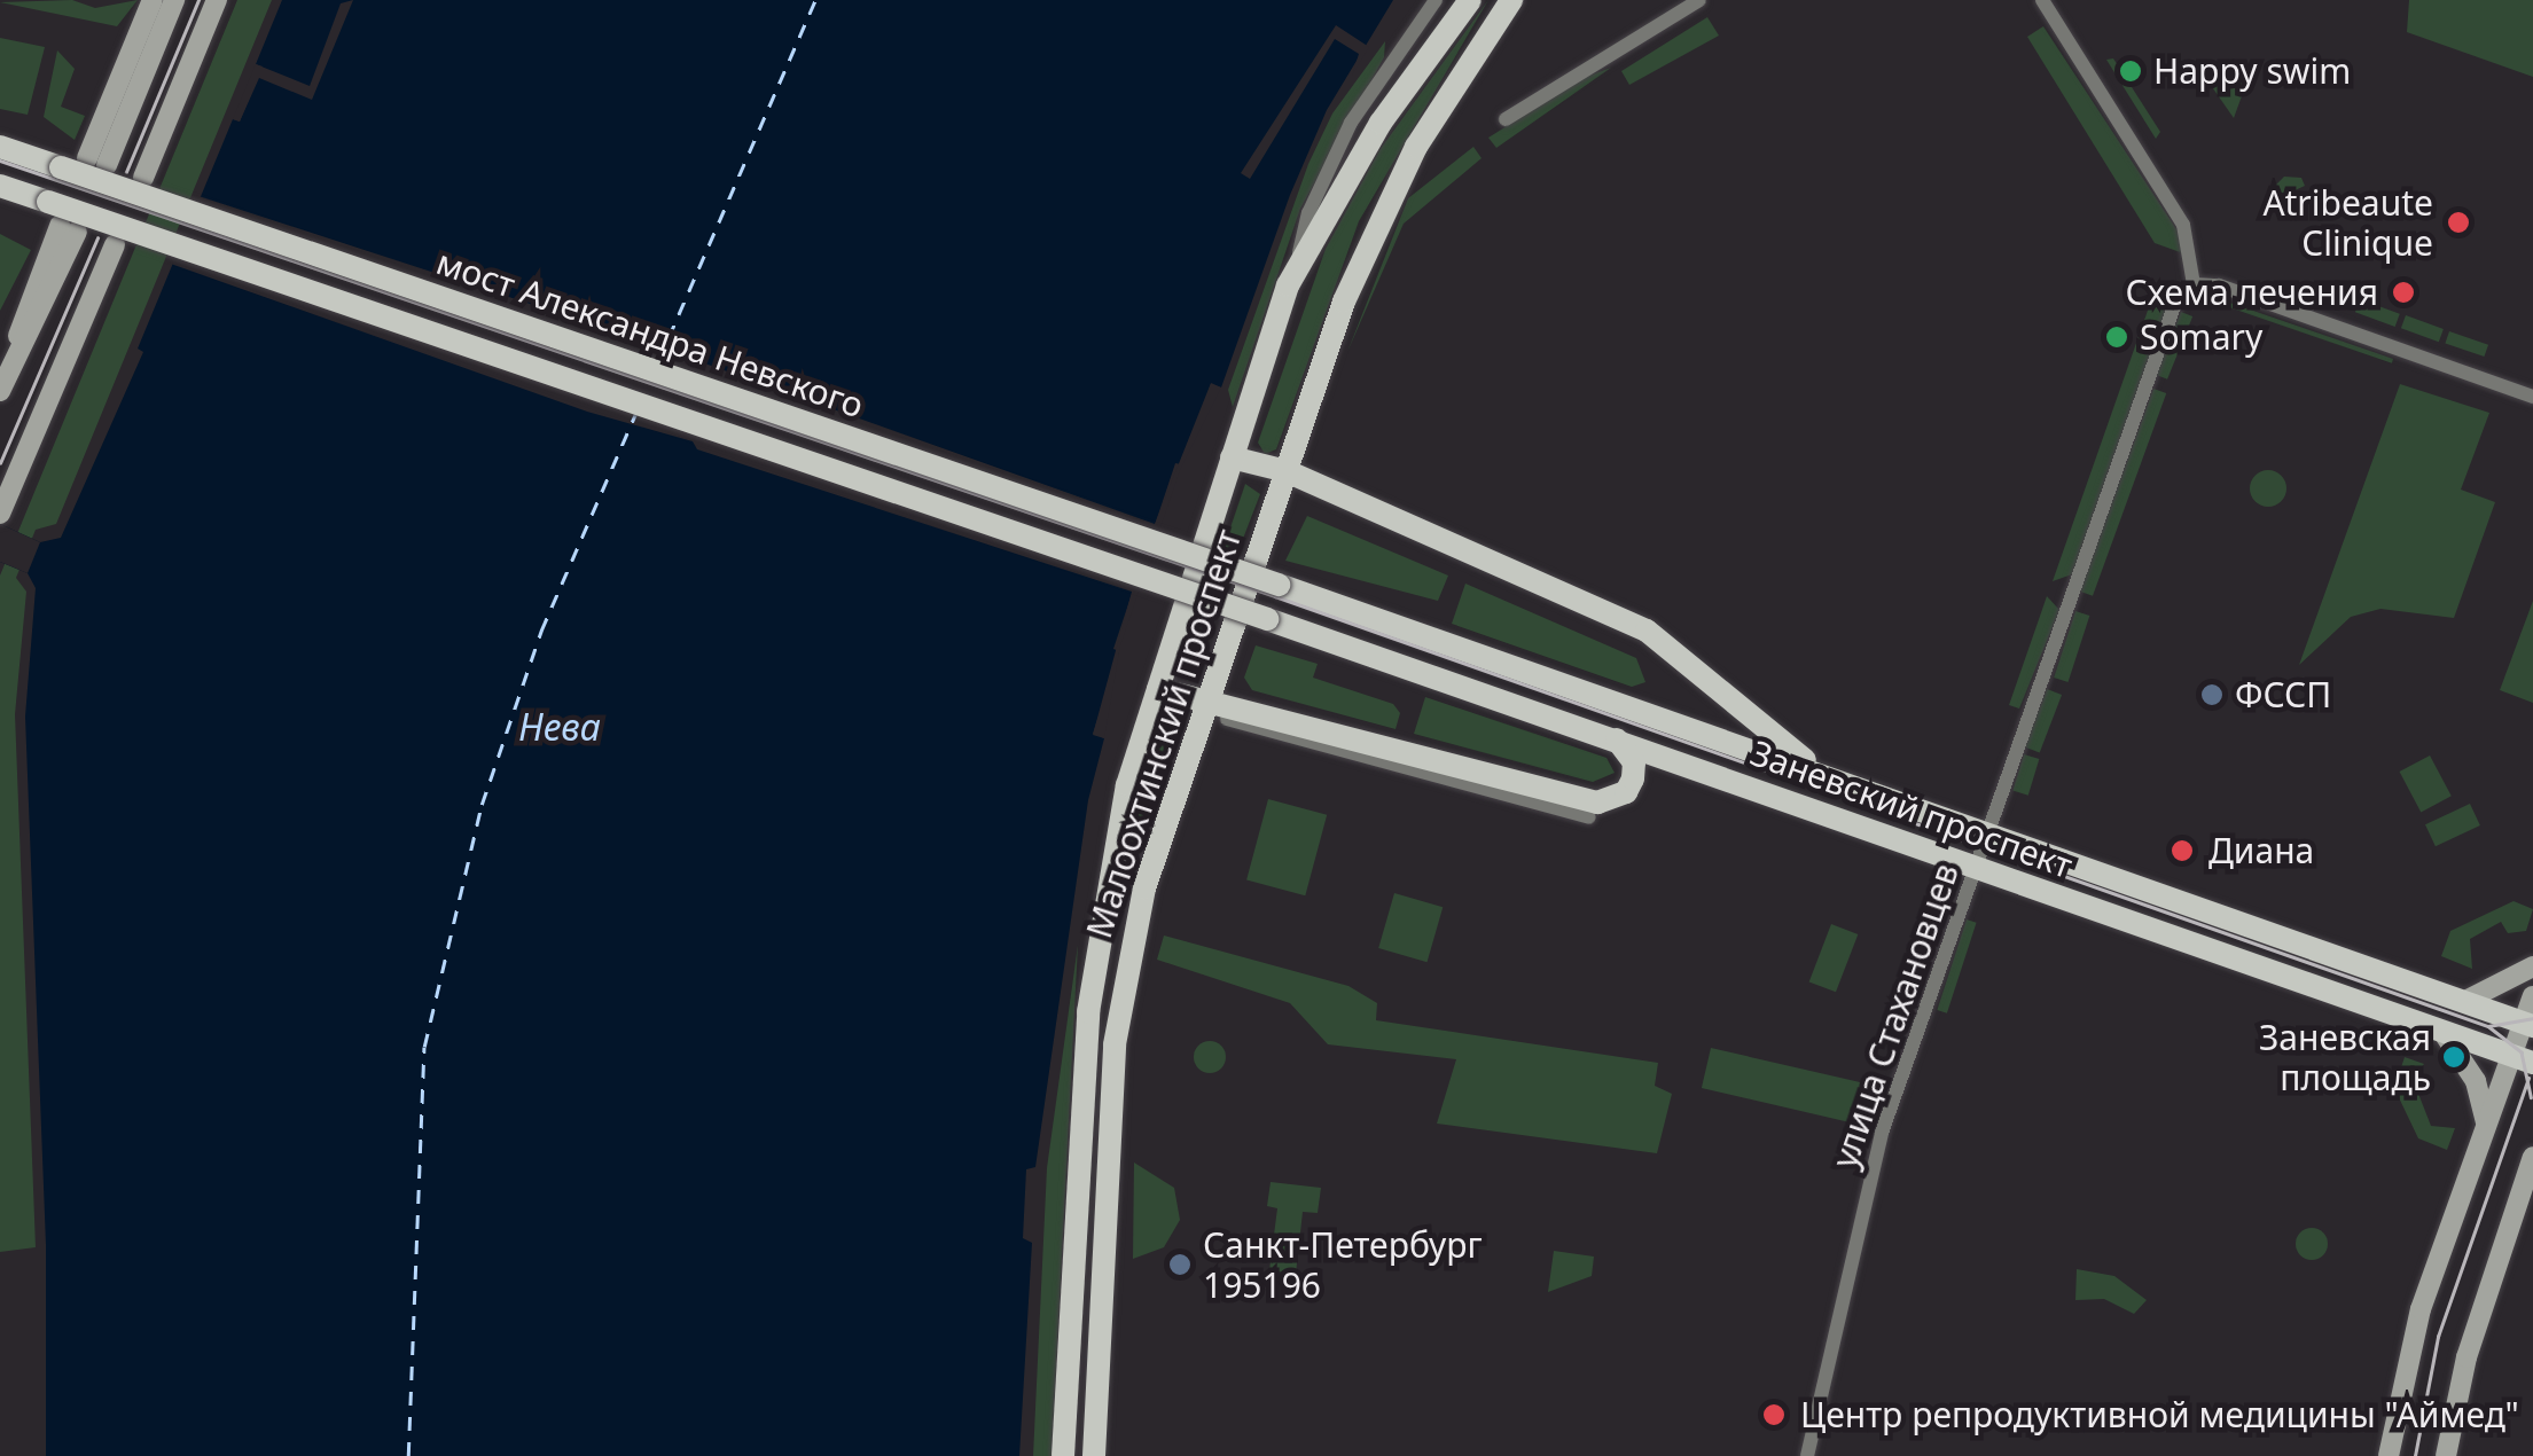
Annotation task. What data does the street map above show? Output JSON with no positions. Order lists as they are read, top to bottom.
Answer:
{
  "streets": {
    "main road": ["мост Александра Невского", "Малоохтинский проспект", "Заневский проспект"],
    "street": ["улица Стахановцев"]
  },
  "crossings": [
    ["мост Александра Невского", "Заневский проспект"],
    ["Заневский проспект", "улица Стахановцев"]
  ],
  "water": ["Нева"],
  "places": [
    "Happy swim",
    "Atribeaute Clinique",
    "Схема лечения",
    "Somary",
    "ФССП",
    "Диана",
    "Заневская площадь",
    "Санкт-Петербург 195196",
    "Центр репродуктивной медицины \"Аймед\""
  ]
}
